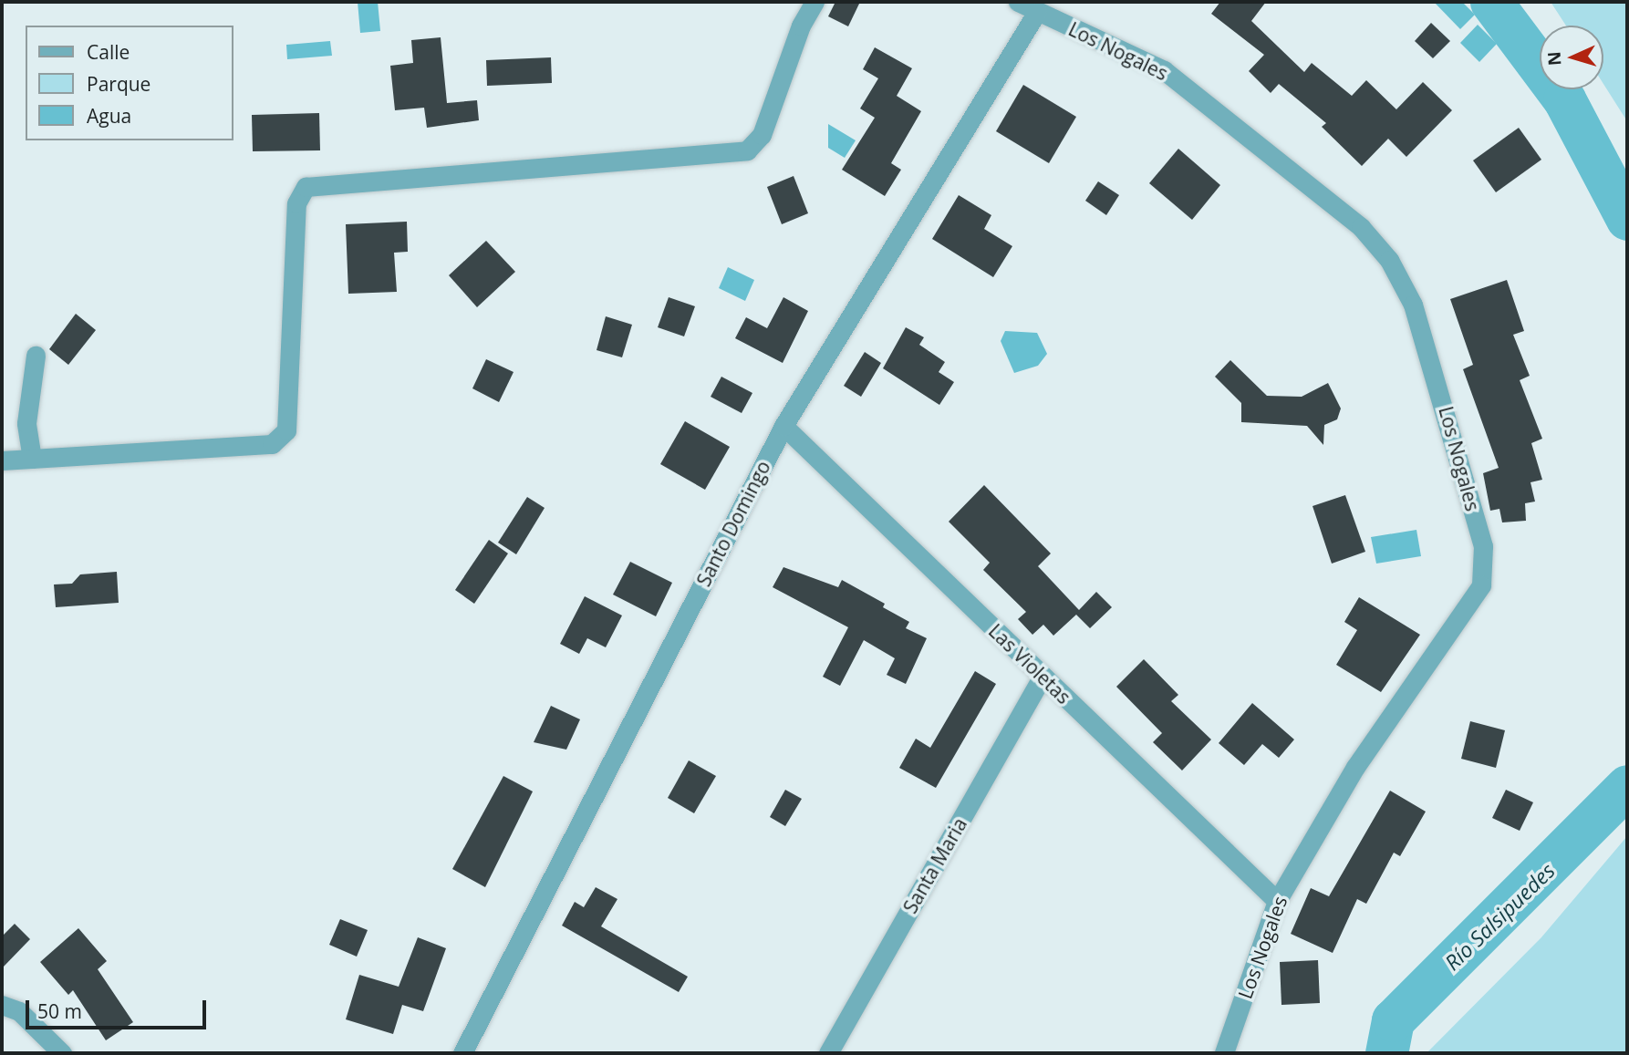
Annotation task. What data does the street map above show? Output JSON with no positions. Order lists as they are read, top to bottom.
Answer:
{
  "streets": {
    "street": [
      "Los Nogales",
      "Santo Domingo",
      "Las Violetas",
      "Santa Maria"
    ]
  },
  "crossings": [
    ["Los Nogales", "Santo Domingo"],
    ["Los Nogales", "Las Violetas"],
    ["Santo Domingo", "Las Violetas"],
    ["Las Violetas", "Santa Maria"]
  ],
  "water": ["Río Salsipuedes"],
  "legend": ["Calle", "Parque", "Agua"],
  "scale_bar": "50 m",
  "north": "left"
}
